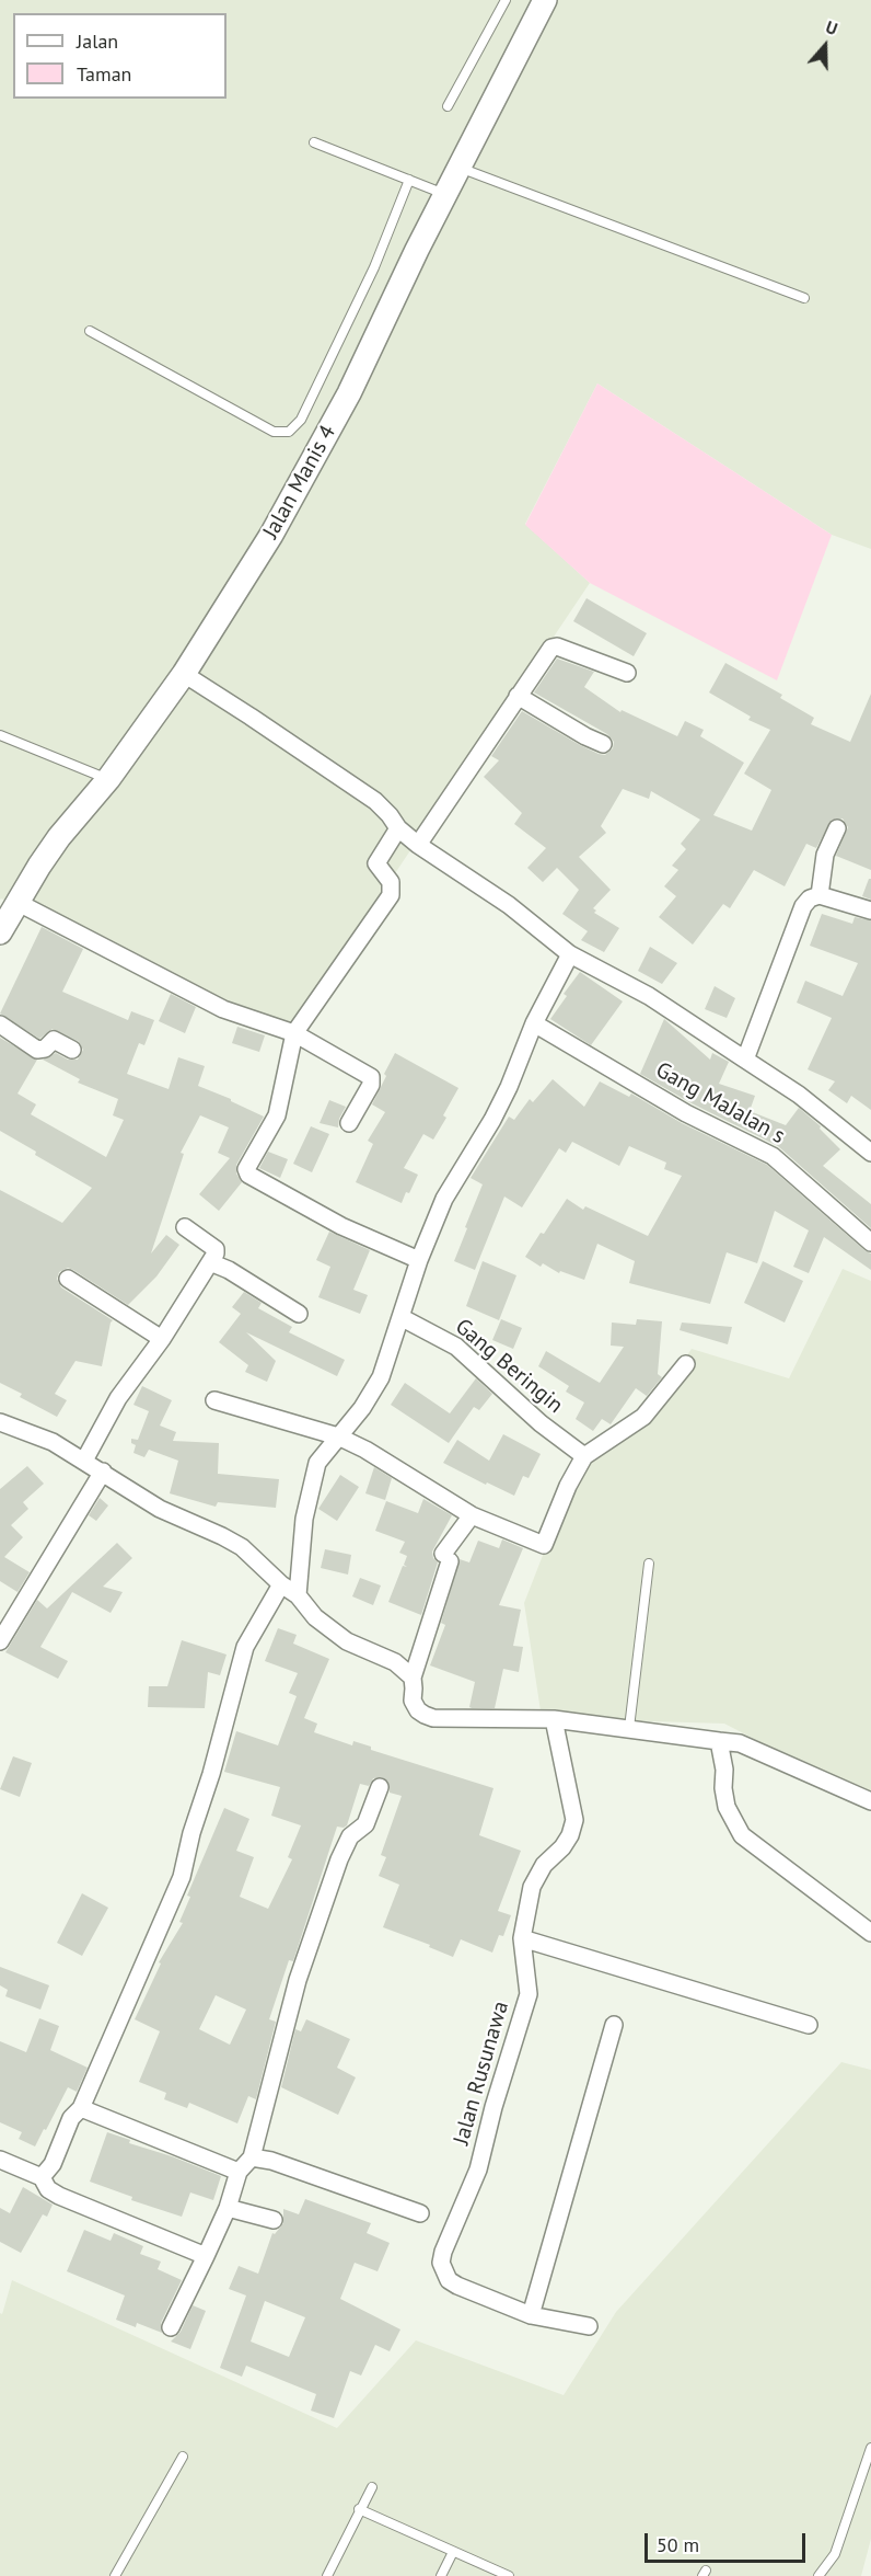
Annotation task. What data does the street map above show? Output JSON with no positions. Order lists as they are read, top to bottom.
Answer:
{
  "streets": {
    "street": [
      "Jalan Manis 4",
      "Gang MaJalan s",
      "Gang Beringin",
      "Jalan Rusunawa"
    ]
  },
  "legend": ["Jalan", "Taman"],
  "scale_bar": "50 m",
  "north": "top"
}
